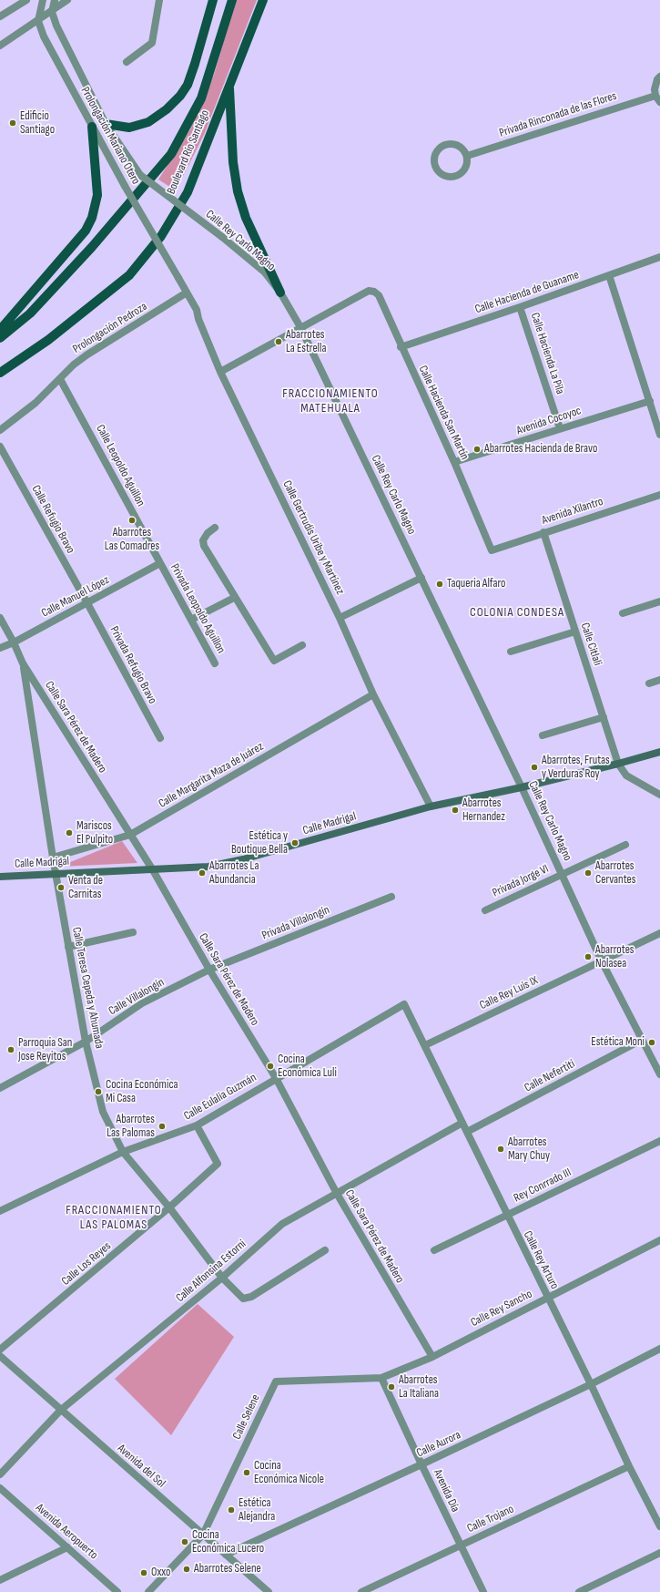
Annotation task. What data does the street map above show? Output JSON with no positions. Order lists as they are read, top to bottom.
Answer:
{
  "streets": {
    "main road": ["Boulevard Río Santiago"],
    "street": [
      "Privada Rinconada de las Flores",
      "Prolongación Mariano Otero",
      "Calle Rey Carlo Magno",
      "Calle Hacienda de Guaname",
      "Prolongación Pedroza",
      "Calle Hacienda La Pila",
      "Calle Hacienda San Martín",
      "Avenida Cocoyoc",
      "Calle Leopoldo Aguillon",
      "Avenida Xilantro",
      "Calle Refugio Bravo",
      "Calle Gertrudis Uribe y Martínez",
      "Calle Manuel López",
      "Privada Leopoldo Aguillon",
      "Calle Citlali",
      "Privada Refugio Bravo",
      "Calle Sara Pérez de Madero",
      "Calle Margarita Maza de Juárez",
      "Calle Madrigal",
      "Privada Jorge VI",
      "Privada Villalongín",
      "Calle Teresa Cepeda y Ahumada",
      "Calle Rey Luis IX",
      "Calle Villalongín",
      "Calle Nefertiti",
      "Calle Eulalia Guzmán",
      "Rey Conrrado III",
      "Calle Rey Arturo",
      "Calle Los Reyes",
      "Calle Alfonsina Estorni",
      "Calle Rey Sancho",
      "Calle Selene",
      "Calle Aurora",
      "Avenida del Sol",
      "Avenida Día",
      "Calle Trojano",
      "Avenida Aeropuerto"
    ]
  },
  "crossings": [
    ["Prolongación Mariano Otero", "Calle Rey Carlo Magno"],
    ["Prolongación Mariano Otero", "Calle Gertrudis Uribe y Martínez"],
    ["Calle Rey Carlo Magno", "Calle Hacienda San Martín"],
    ["Calle Rey Carlo Magno", "Calle Madrigal"],
    ["Calle Rey Carlo Magno", "Privada Jorge VI"],
    ["Calle Rey Carlo Magno", "Calle Rey Luis IX"],
    ["Calle Rey Carlo Magno", "Calle Nefertiti"],
    ["Calle Hacienda de Guaname", "Calle Hacienda La Pila"],
    ["Calle Hacienda de Guaname", "Calle Hacienda San Martín"],
    ["Prolongación Pedroza", "Calle Leopoldo Aguillon"],
    ["Prolongación Pedroza", "Calle Gertrudis Uribe y Martínez"],
    ["Calle Hacienda La Pila", "Avenida Cocoyoc"],
    ["Calle Hacienda San Martín", "Avenida Cocoyoc"],
    ["Calle Hacienda San Martín", "Avenida Xilantro"],
    ["Calle Leopoldo Aguillon", "Calle Manuel López"],
    ["Calle Leopoldo Aguillon", "Privada Leopoldo Aguillon"],
    ["Avenida Xilantro", "Calle Citlali"],
    ["Calle Refugio Bravo", "Calle Manuel López"],
    ["Calle Refugio Bravo", "Privada Refugio Bravo"],
    ["Calle Gertrudis Uribe y Martínez", "Calle Margarita Maza de Juárez"],
    ["Calle Gertrudis Uribe y Martínez", "Calle Madrigal"],
    ["Calle Manuel López", "Privada Leopoldo Aguillon"],
    ["Calle Manuel López", "Privada Refugio Bravo"],
    ["Calle Manuel López", "Calle Sara Pérez de Madero"],
    ["Calle Citlali", "Calle Madrigal"],
    ["Calle Sara Pérez de Madero", "Calle Margarita Maza de Juárez"],
    ["Calle Sara Pérez de Madero", "Calle Madrigal"],
    ["Calle Sara Pérez de Madero", "Privada Villalongín"],
    ["Calle Sara Pérez de Madero", "Calle Teresa Cepeda y Ahumada"],
    ["Calle Sara Pérez de Madero", "Calle Villalongín"],
    ["Calle Sara Pérez de Madero", "Calle Eulalia Guzmán"],
    ["Calle Sara Pérez de Madero", "Calle Alfonsina Estorni"],
    ["Calle Sara Pérez de Madero", "Calle Rey Sancho"],
    ["Calle Sara Pérez de Madero", "Calle Selene"],
    ["Calle Margarita Maza de Juárez", "Calle Teresa Cepeda y Ahumada"],
    ["Calle Madrigal", "Calle Teresa Cepeda y Ahumada"],
    ["Privada Villalongín", "Calle Villalongín"],
    ["Calle Teresa Cepeda y Ahumada", "Calle Villalongín"],
    ["Calle Teresa Cepeda y Ahumada", "Calle Eulalia Guzmán"],
    ["Calle Teresa Cepeda y Ahumada", "Calle Los Reyes"],
    ["Calle Teresa Cepeda y Ahumada", "Calle Alfonsina Estorni"],
    ["Calle Rey Luis IX", "Calle Rey Arturo"],
    ["Calle Nefertiti", "Calle Rey Arturo"],
    ["Calle Eulalia Guzmán", "Calle Rey Arturo"],
    ["Calle Eulalia Guzmán", "Calle Los Reyes"],
    ["Rey Conrrado III", "Calle Rey Arturo"],
    ["Calle Rey Arturo", "Calle Alfonsina Estorni"],
    ["Calle Rey Arturo", "Calle Rey Sancho"],
    ["Calle Rey Arturo", "Calle Aurora"],
    ["Calle Rey Arturo", "Calle Trojano"],
    ["Calle Alfonsina Estorni", "Avenida del Sol"],
    ["Calle Rey Sancho", "Calle Selene"],
    ["Calle Selene", "Avenida del Sol"],
    ["Calle Selene", "Avenida Día"],
    ["Calle Aurora", "Avenida del Sol"],
    ["Calle Aurora", "Avenida Día"],
    ["Avenida Día", "Calle Trojano"]
  ],
  "districts": ["FRACCIONAMIENTO MATEHUALA", "COLONIA CONDESA", "FRACCIONAMIENTO LAS PALOMAS"],
  "places": [
    "Edificio Santiago",
    "Abarrotes La Estrella",
    "Abarrotes Hacienda de Bravo",
    "Abarrotes Las Comadres",
    "Taqueria Alfaro",
    "Abarrotes, Frutas y Verduras Roy",
    "Abarrotes Hernandez",
    "Mariscos El Pulpito",
    "Estética y Boutique Bella",
    "Abarrotes La Abundancia",
    "Abarrotes Cervantes",
    "Venta de Carnitas",
    "Abarrotes Nolasea",
    "Estética Moni",
    "Parroquia San Jose Reyitos",
    "Cocina Económica Luli",
    "Cocina Económica Mi Casa",
    "Abarrotes Las Palomas",
    "Abarrotes Mary Chuy",
    "Abarrotes La Italiana",
    "Cocina Económica Nicole",
    "Estética Alejandra",
    "Cocina Económica Lucero",
    "Abarrotes Selene",
    "Oxxo"
  ]
}
